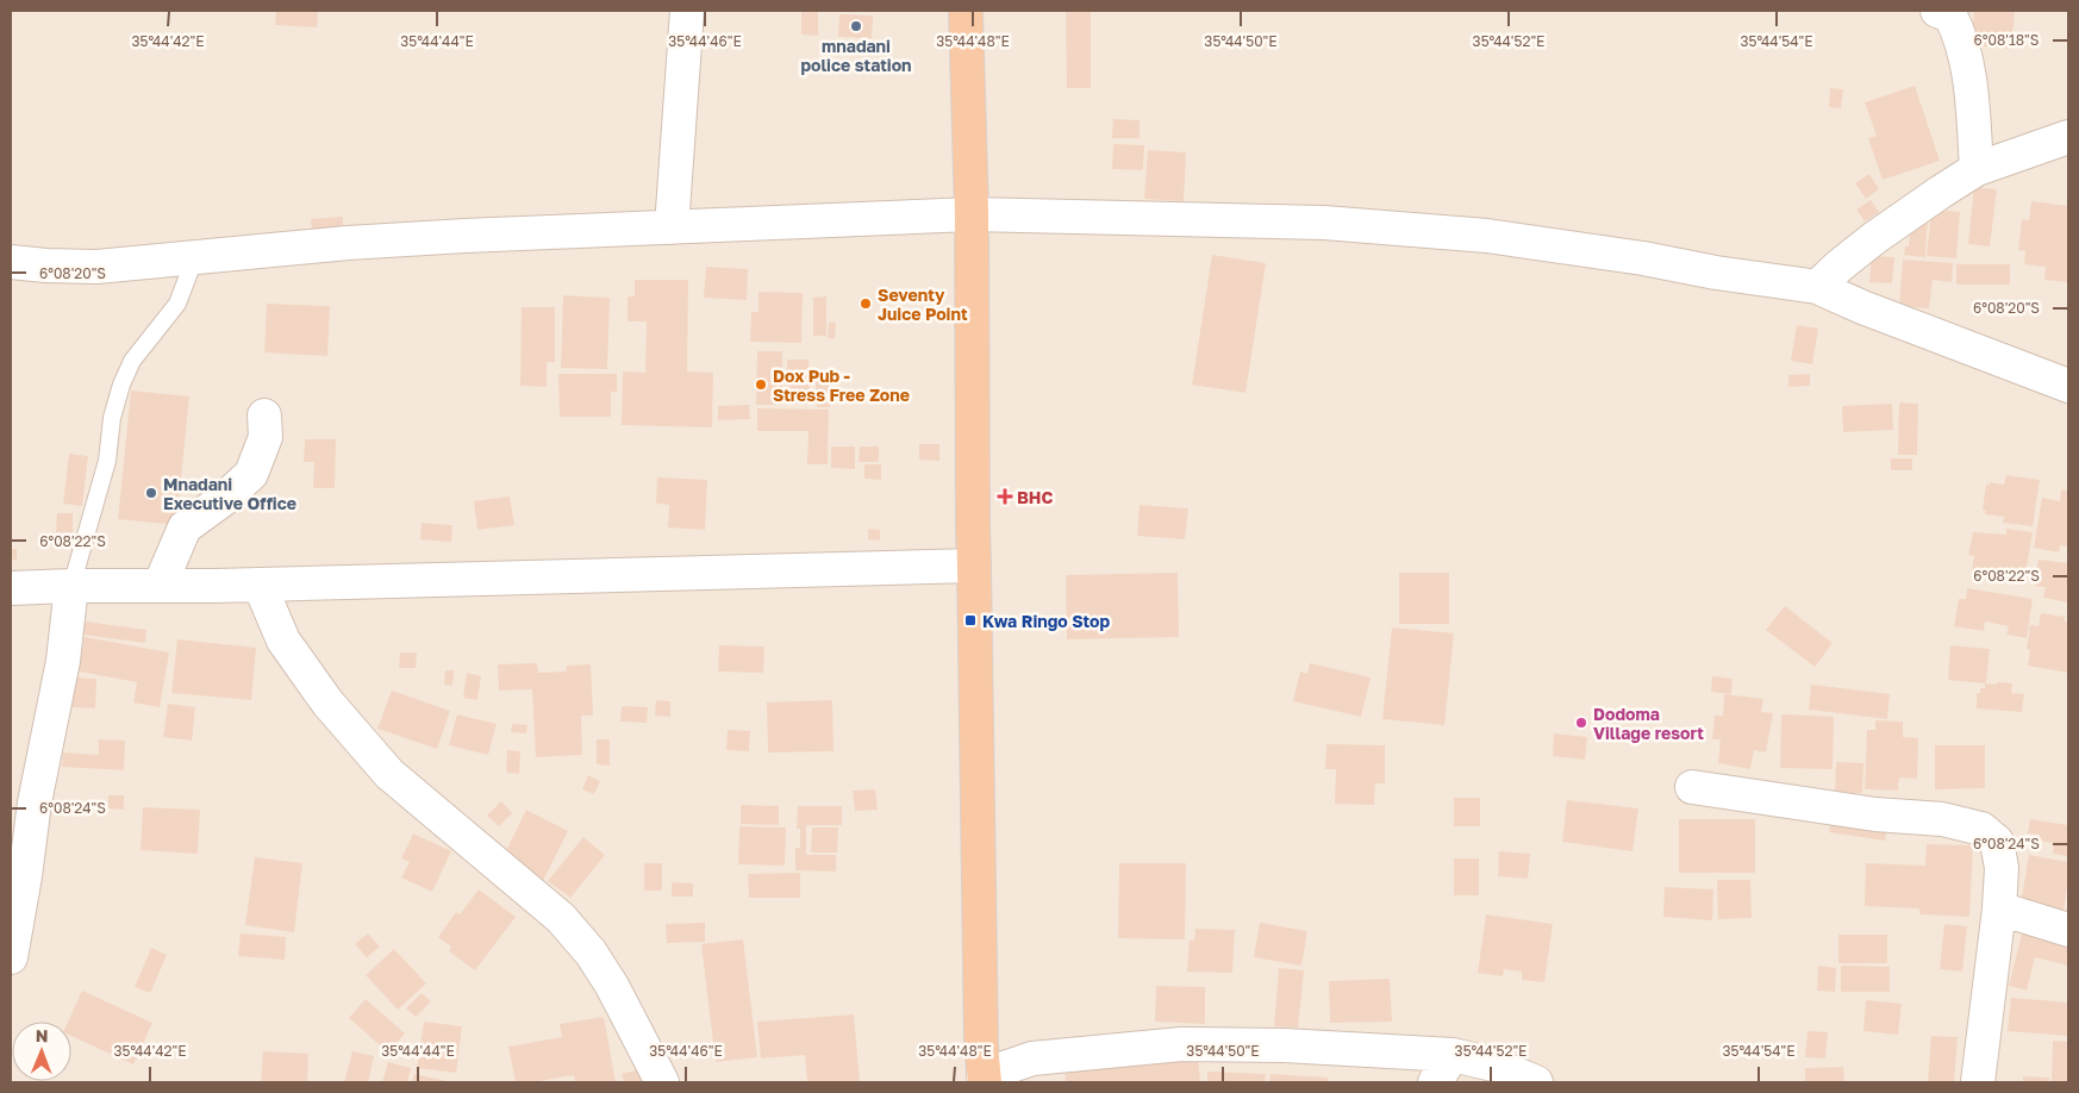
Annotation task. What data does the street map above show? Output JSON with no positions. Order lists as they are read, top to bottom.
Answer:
{
  "places": {
    "other": [
      "mnadani police station",
      "Seventy Juice Point",
      "Dox Pub - Stress Free Zone",
      "Mnadani Executive Office",
      "Dodoma Village resort"
    ],
    "health": ["BHC"],
    "transit": ["Kwa Ringo Stop"]
  },
  "north": "top",
  "coordinates": [
    "6°08'18\"S",
    "35°44'42\"E",
    "35°44'44\"E",
    "35°44'46\"E",
    "35°44'48\"E",
    "35°44'50\"E",
    "35°44'52\"E",
    "35°44'54\"E",
    "6°08'20\"S",
    "6°08'22\"S",
    "6°08'24\"S"
  ]
}
